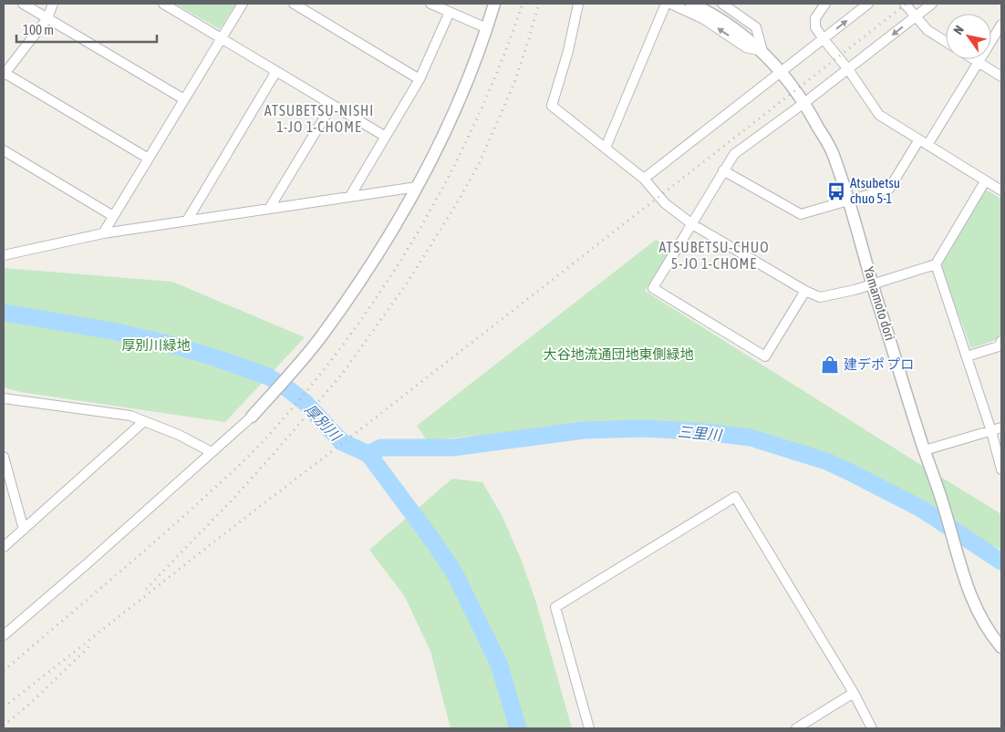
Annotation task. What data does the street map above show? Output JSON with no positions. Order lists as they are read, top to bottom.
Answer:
{
  "streets": {
    "street": ["Yamamoto dori"]
  },
  "districts": ["ATSUBETSU-NISHI 1-JO 1-CHOME", "ATSUBETSU-CHUO 5-JO 1-CHOME"],
  "water": ["厚別川", "三里川"],
  "parks": ["厚別川緑地", "大谷地流通団地東側緑地"],
  "places": {
    "bus stop": ["Atsubetsu chuo 5-1"],
    "shop": ["建デポ プロ"]
  },
  "scale_bar": "100 m",
  "north": "top left"
}
